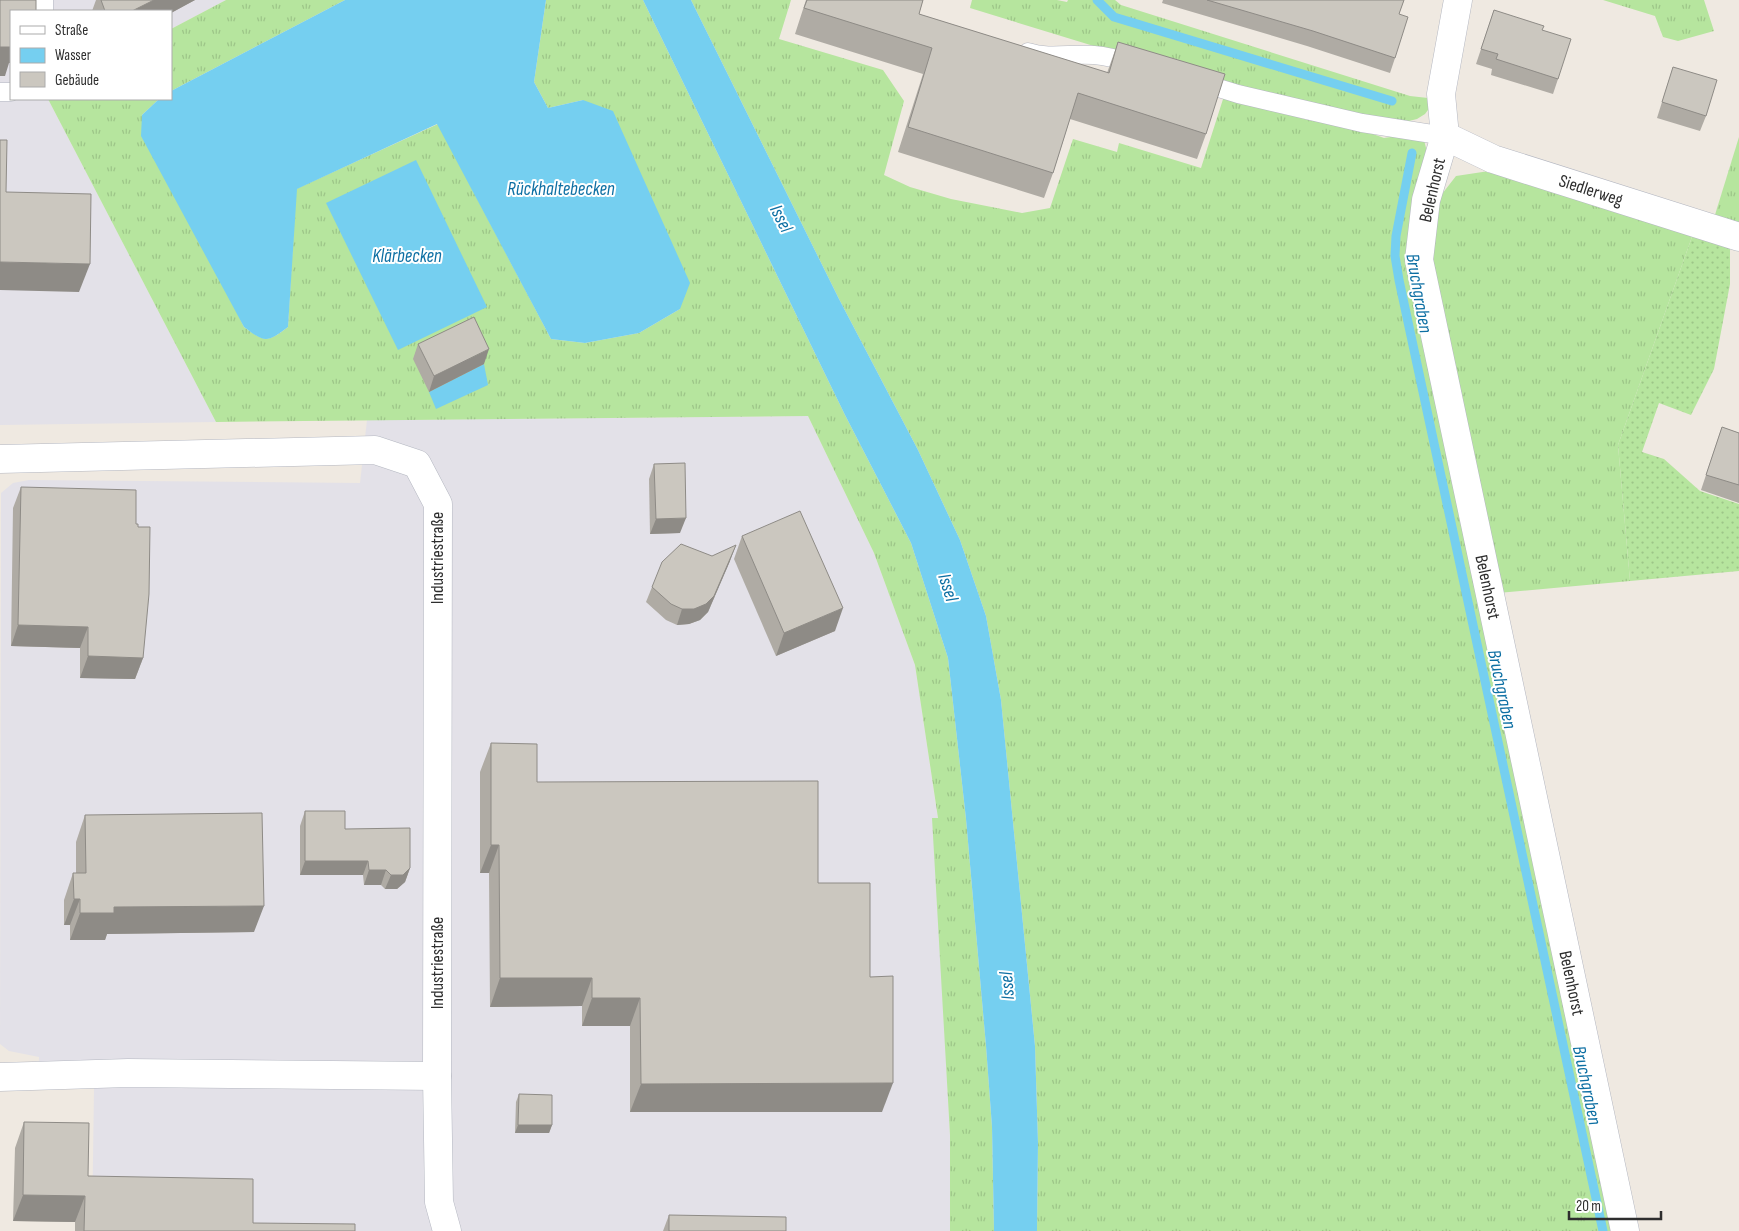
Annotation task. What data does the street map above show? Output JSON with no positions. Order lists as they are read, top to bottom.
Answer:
{
  "streets": {
    "street": ["Belenhorst", "Siedlerweg", "Industriestraße"]
  },
  "crossings": [
    ["Belenhorst", "Siedlerweg"]
  ],
  "water": [
    "Rückhaltebecken",
    "Issel",
    "Klärbecken",
    "Bruchgraben"
  ],
  "legend": ["Straße", "Wasser", "Gebäude"],
  "scale_bar": "20 m"
}
